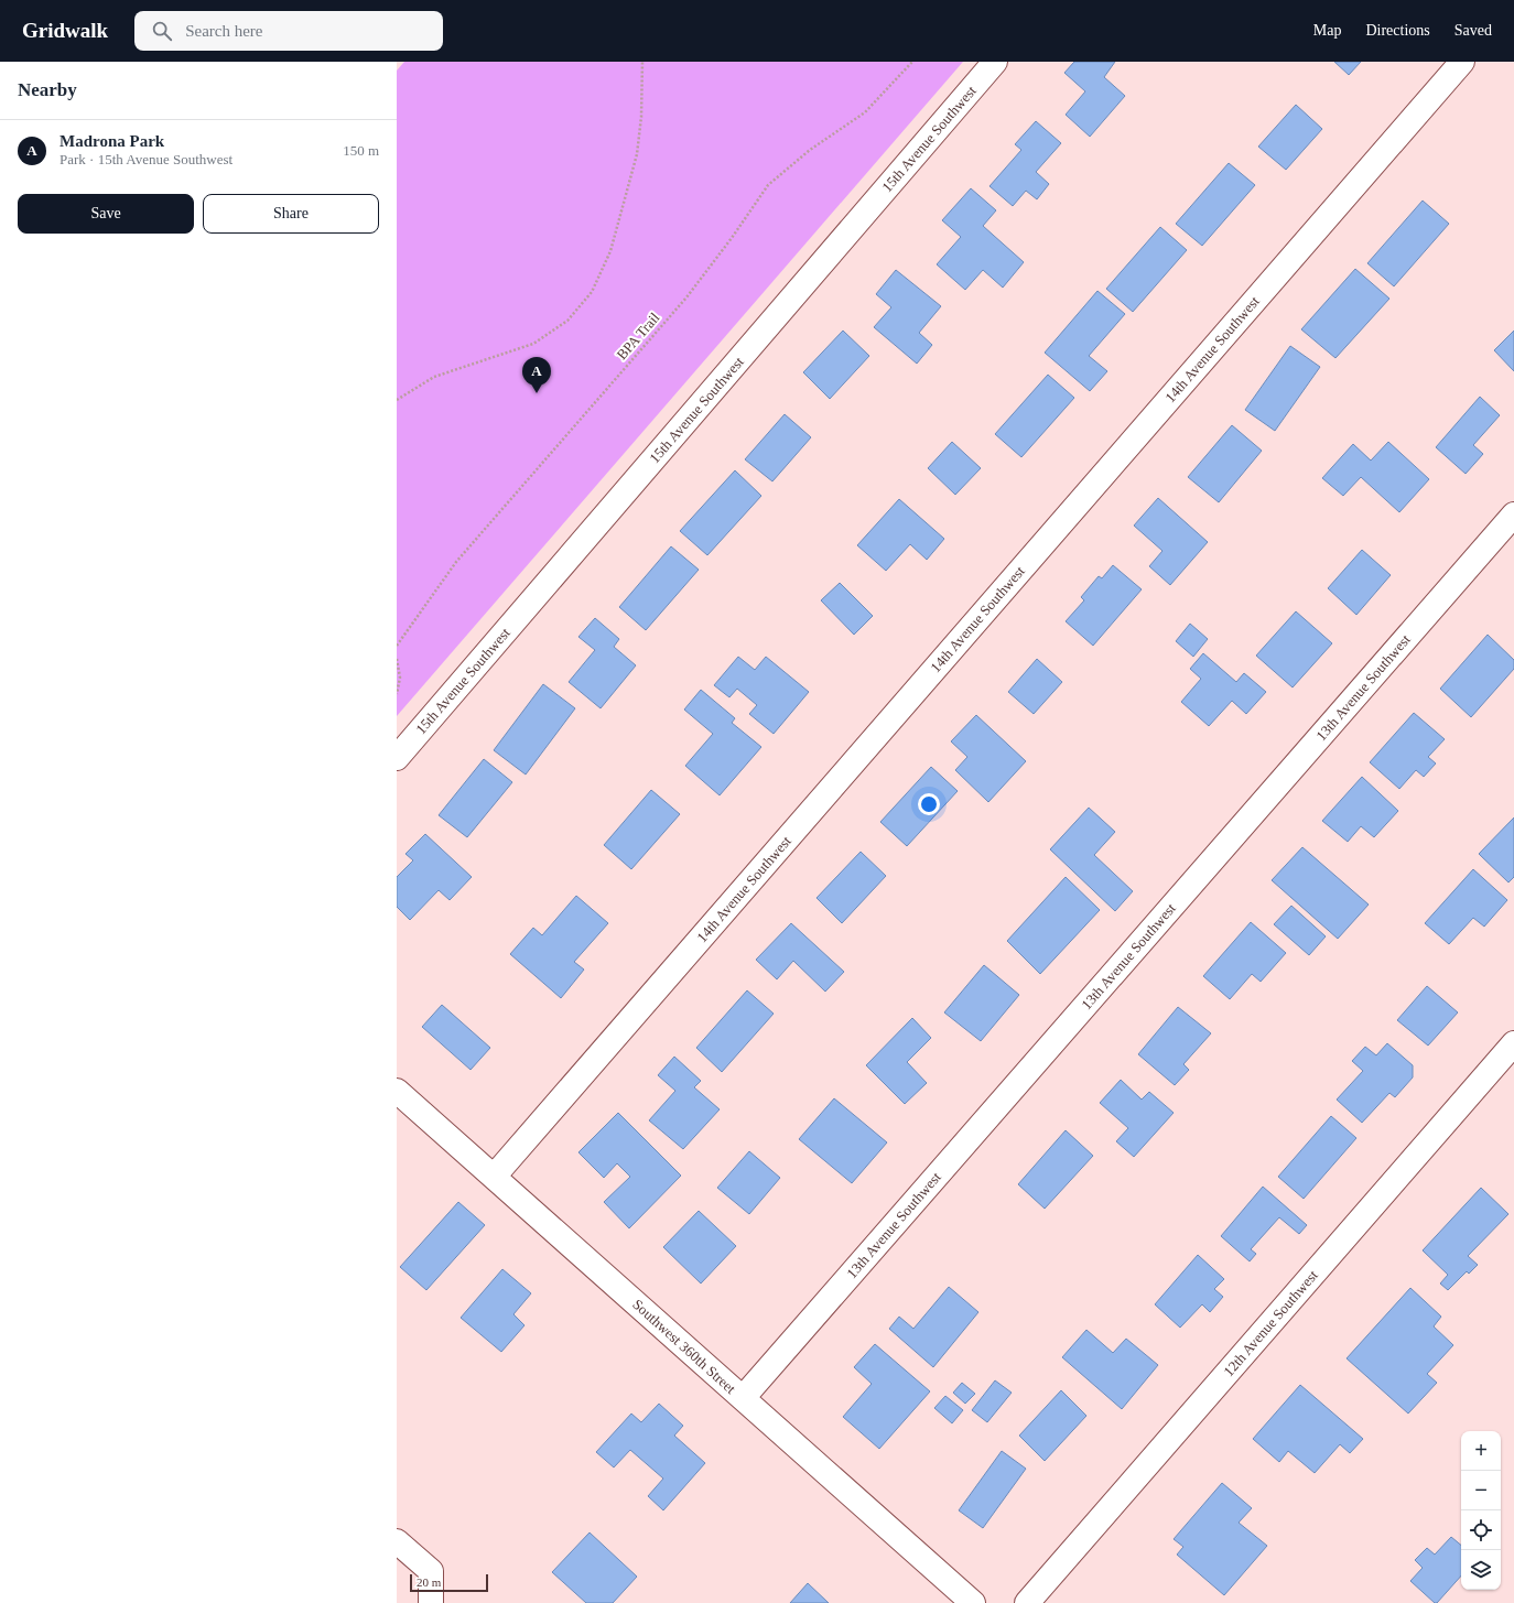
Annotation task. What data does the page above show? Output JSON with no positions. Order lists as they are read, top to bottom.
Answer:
{
  "streets": {
    "street": [
      "15th Avenue Southwest",
      "14th Avenue Southwest",
      "13th Avenue Southwest",
      "12th Avenue Southwest",
      "Southwest 360th Street"
    ],
    "path": ["BPA Trail"]
  },
  "crossings": [
    ["14th Avenue Southwest", "Southwest 360th Street"],
    ["13th Avenue Southwest", "Southwest 360th Street"]
  ],
  "scale_bar": "20 m",
  "page": {
    "header": "Gridwalk",
    "search": "Search here",
    "nav": ["Map", "Directions", "Saved"],
    "heading": "Nearby",
    "list": [
      {
        "mark": "A",
        "name": "Madrona Park",
        "note": "Park · 15th Avenue Southwest",
        "value": "150 m"
      }
    ],
    "buttons": ["Save", "Share"],
    "pins": "A",
    "map_buttons": ["+", "−"],
    "scale": "20 m"
  }
}
